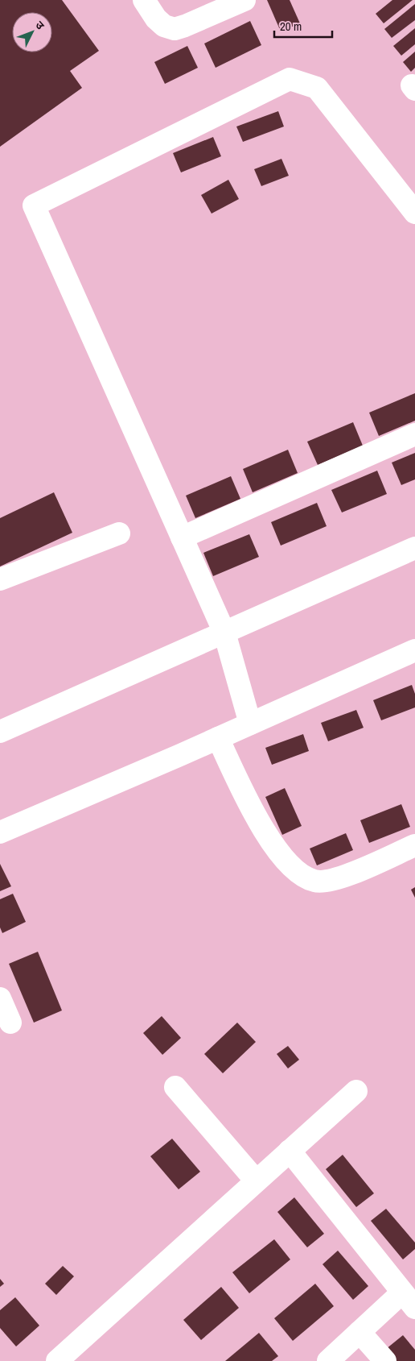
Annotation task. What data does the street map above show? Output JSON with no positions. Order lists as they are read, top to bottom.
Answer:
{
  "scale_bar": "20 m",
  "north": "top right"
}
